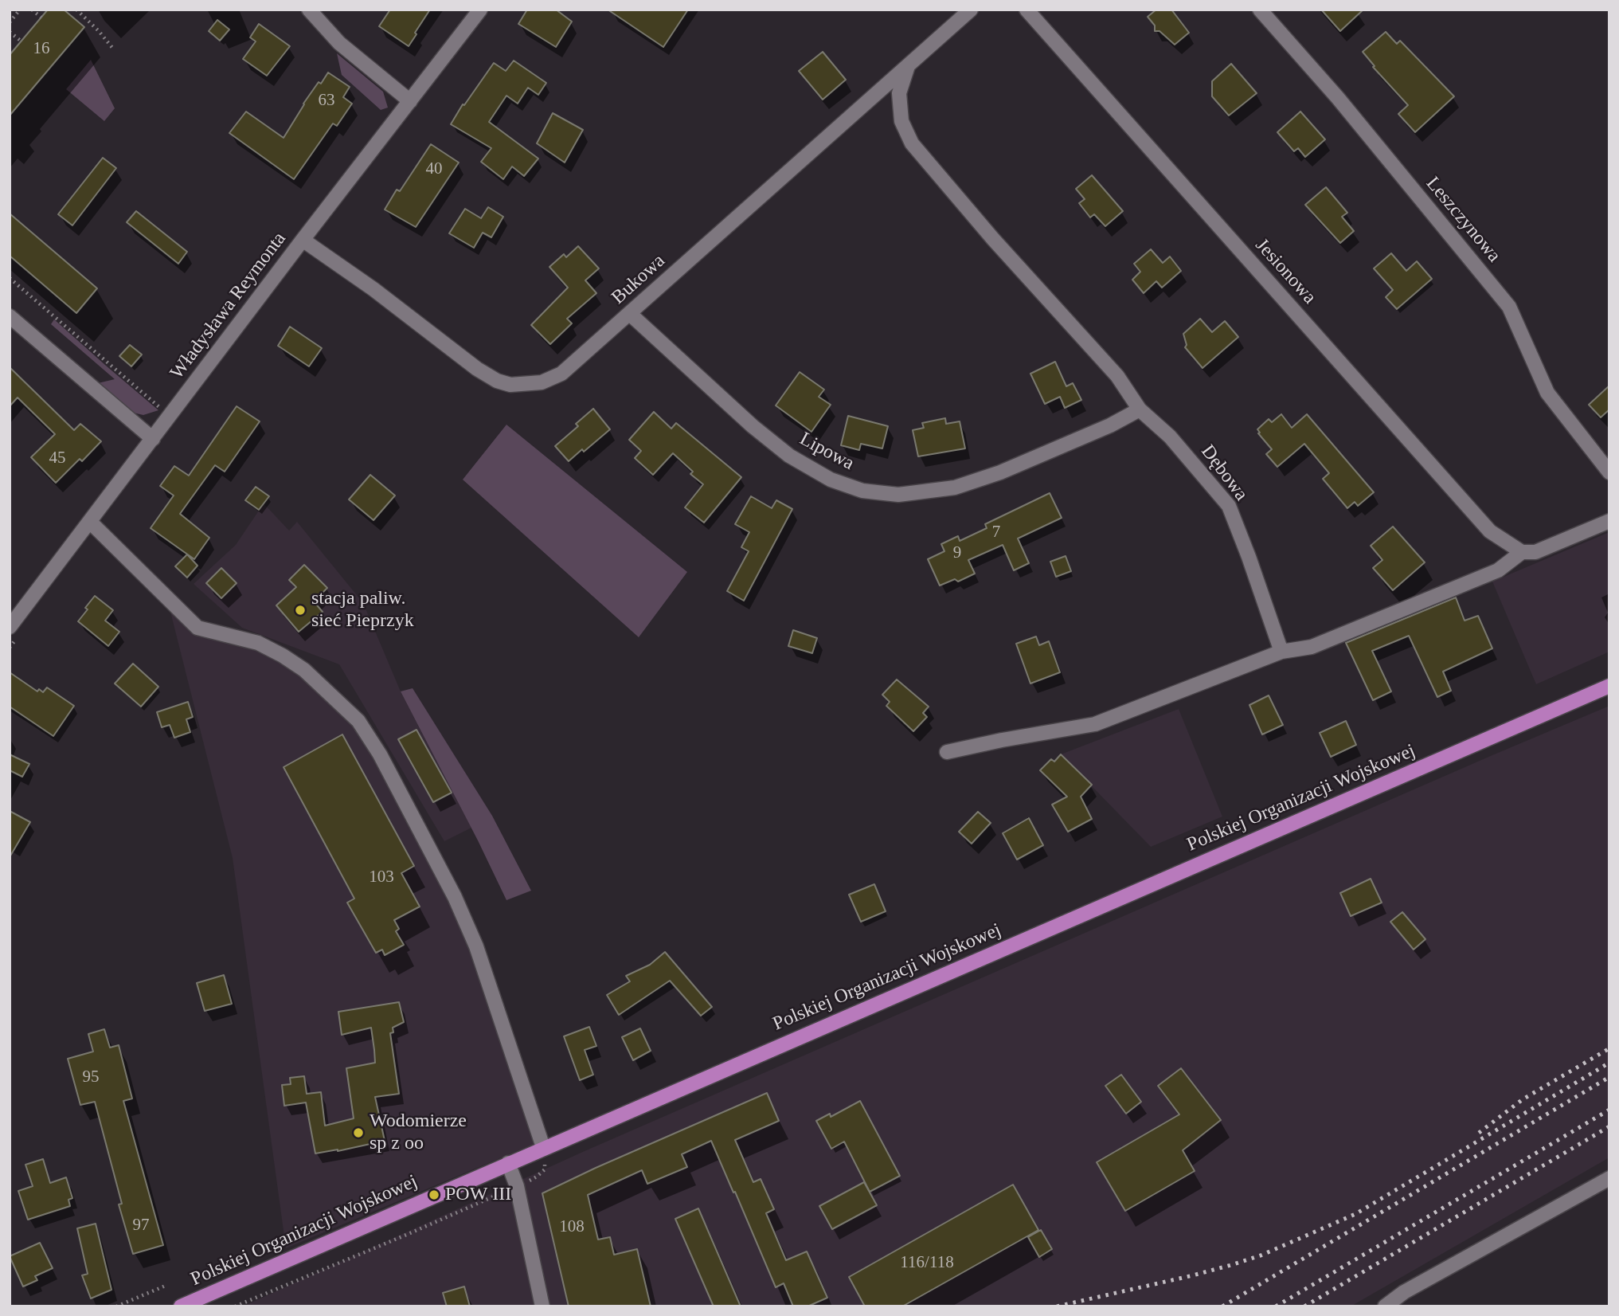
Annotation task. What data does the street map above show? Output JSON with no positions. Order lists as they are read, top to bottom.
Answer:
{
  "streets": {
    "main road": ["Polskiej Organizacji Wojskowej"],
    "street": [
      "Leszczynowa",
      "Jesionowa",
      "Bukowa",
      "Władysława Reymonta",
      "Lipowa",
      "Dębowa"
    ]
  },
  "crossings": [
    ["Bukowa", "Władysława Reymonta"],
    ["Bukowa", "Lipowa"],
    ["Bukowa", "Dębowa"],
    ["Lipowa", "Dębowa"]
  ],
  "places": ["stacja paliw. sieć Pieprzyk", "Wodomierze sp z oo", "POW III"],
  "house_numbers": [
    "16",
    "63",
    "40",
    "45",
    "7",
    "9",
    "103",
    "95",
    "97",
    "108",
    "116/118"
  ]
}
